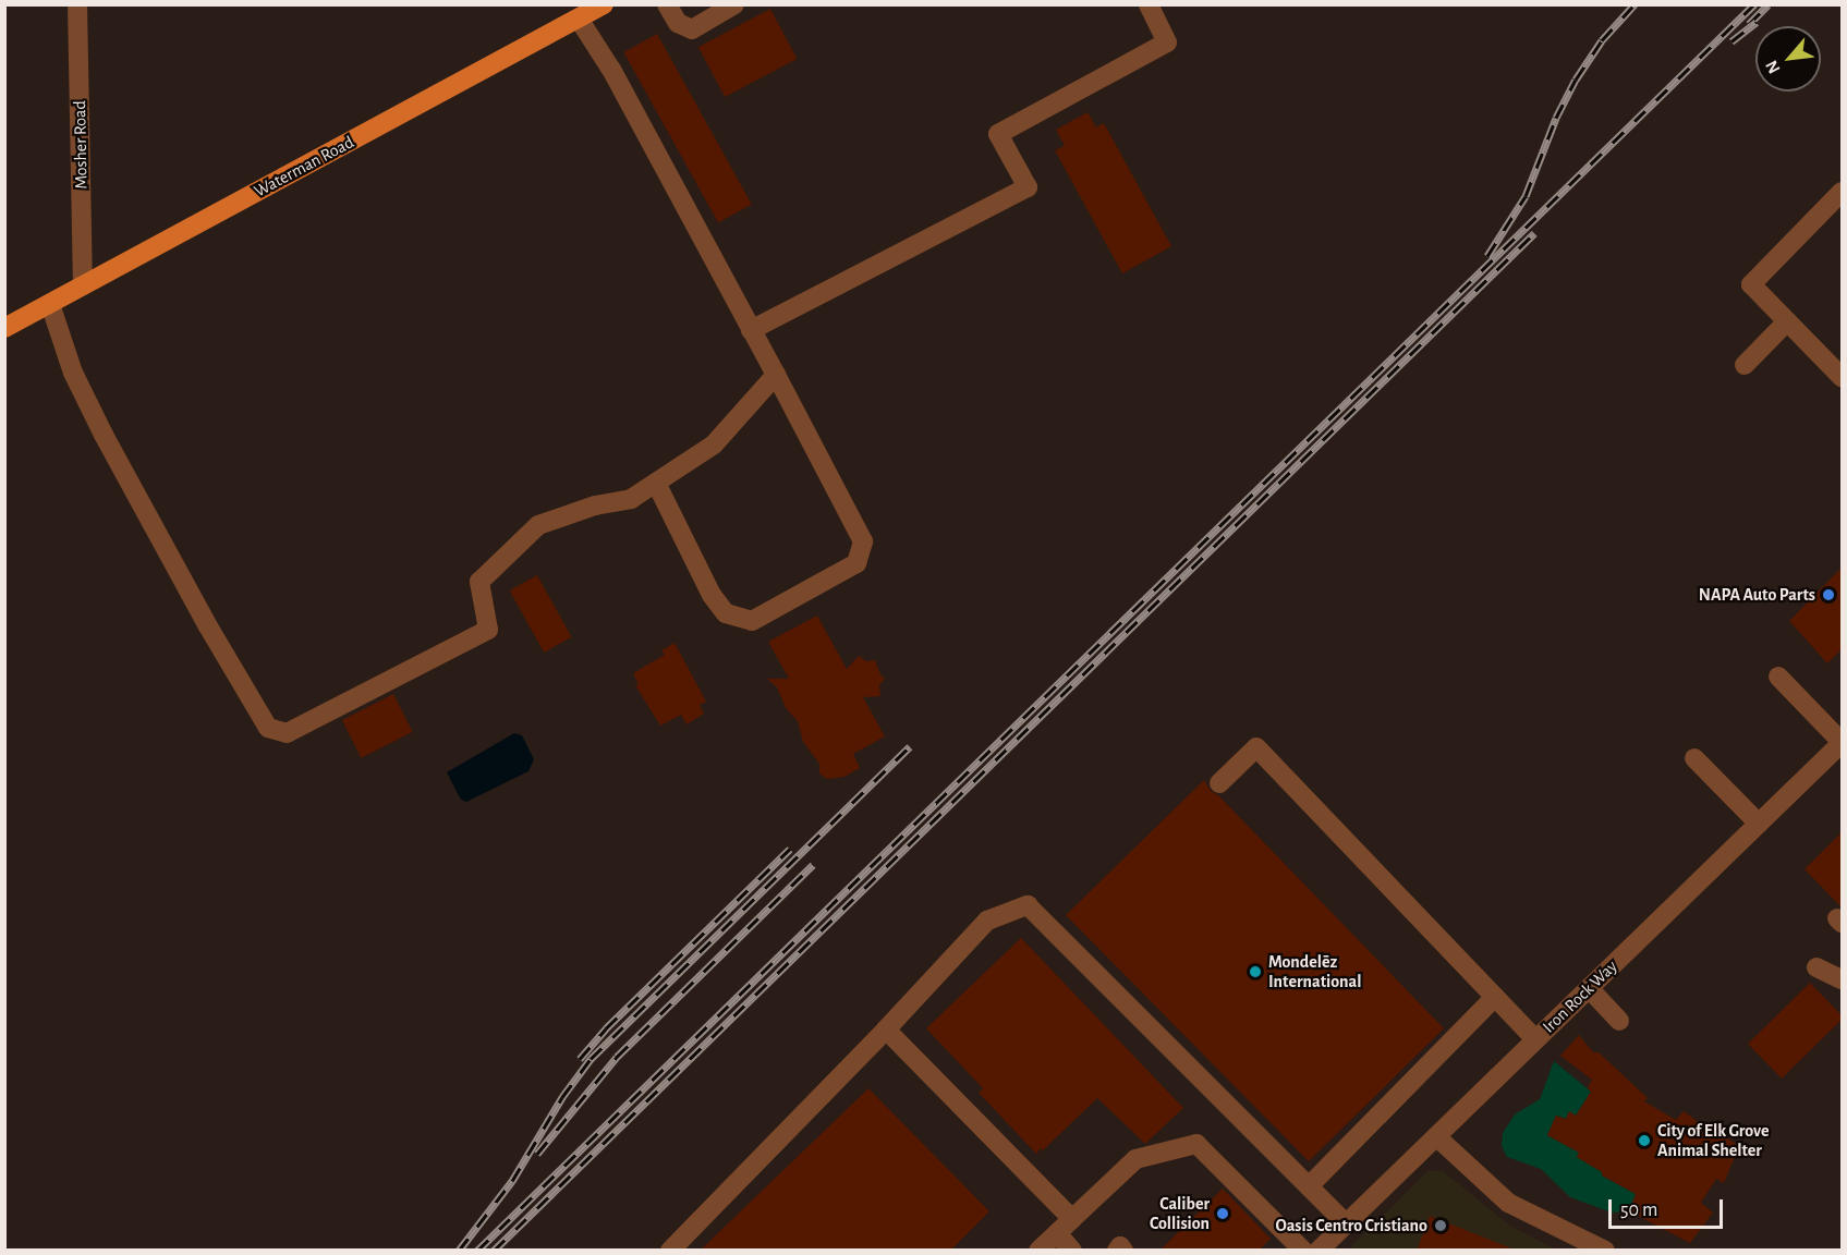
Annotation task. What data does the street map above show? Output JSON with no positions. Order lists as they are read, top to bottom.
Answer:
{
  "streets": {
    "main road": ["Waterman Road"],
    "street": ["Mosher Road", "Iron Rock Way"]
  },
  "crossings": [
    ["Mosher Road", "Waterman Road"]
  ],
  "places": [
    "NAPA Auto Parts",
    "Mondelēz International",
    "City of Elk Grove Animal Shelter",
    "Caliber Collision",
    "Oasis Centro Cristiano"
  ],
  "scale_bar": "50 m",
  "north": "bottom left"
}
